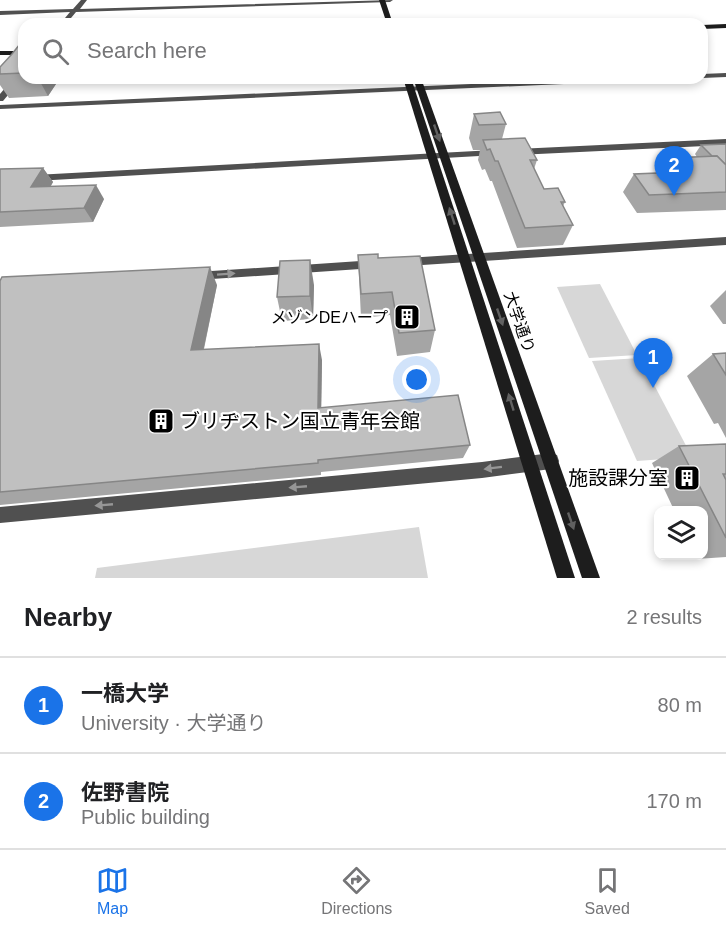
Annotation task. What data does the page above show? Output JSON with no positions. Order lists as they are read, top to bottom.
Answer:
{
  "streets": {
    "main road": ["大学通り"]
  },
  "places": {
    "building": ["メゾンDEハープ", "ブリヂストン国立青年会館", "施設課分室"]
  },
  "page": {
    "search": "Search here",
    "pins": ["2", "1"],
    "heading": ["Nearby", "2 results"],
    "list": [
      {
        "mark": "1",
        "name": "一橋大学",
        "note": "University · 大学通り",
        "value": "80 m"
      },
      {
        "mark": "2",
        "name": "佐野書院",
        "note": "Public building",
        "value": "170 m"
      }
    ],
    "nav": ["Map", "Directions", "Saved"]
  }
}
